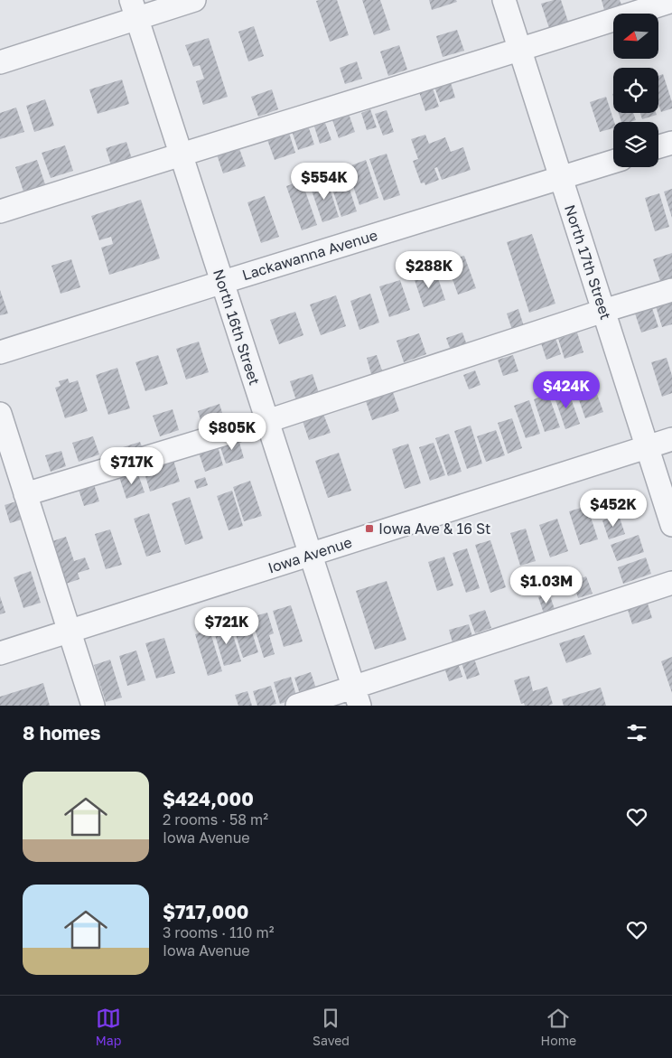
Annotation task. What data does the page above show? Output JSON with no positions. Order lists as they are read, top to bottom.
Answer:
{
  "streets": {
    "street": [
      "Lackawanna Avenue",
      "North 17th Street",
      "North 16th Street",
      "Iowa Avenue"
    ]
  },
  "crossings": [
    ["Lackawanna Avenue", "North 17th Street"],
    ["Lackawanna Avenue", "North 16th Street"],
    ["North 17th Street", "Iowa Avenue"],
    ["North 16th Street", "Iowa Avenue"]
  ],
  "places": {
    "transit": ["Iowa Ave & 16 St"]
  },
  "north": "left",
  "page": {
    "price": [
      "$554K",
      "$288K",
      "$424K",
      "$805K",
      "$717K",
      "$452K",
      "$1.03M",
      "$721K"
    ],
    "heading": "8 homes",
    "list": [
      {
        "name": "$424,000",
        "note": "2 rooms · 58 m² · Iowa Avenue"
      },
      {
        "name": "$717,000",
        "note": "3 rooms · 110 m² · Iowa Avenue"
      }
    ],
    "tabs": ["Map", "Saved", "Home"]
  }
}
